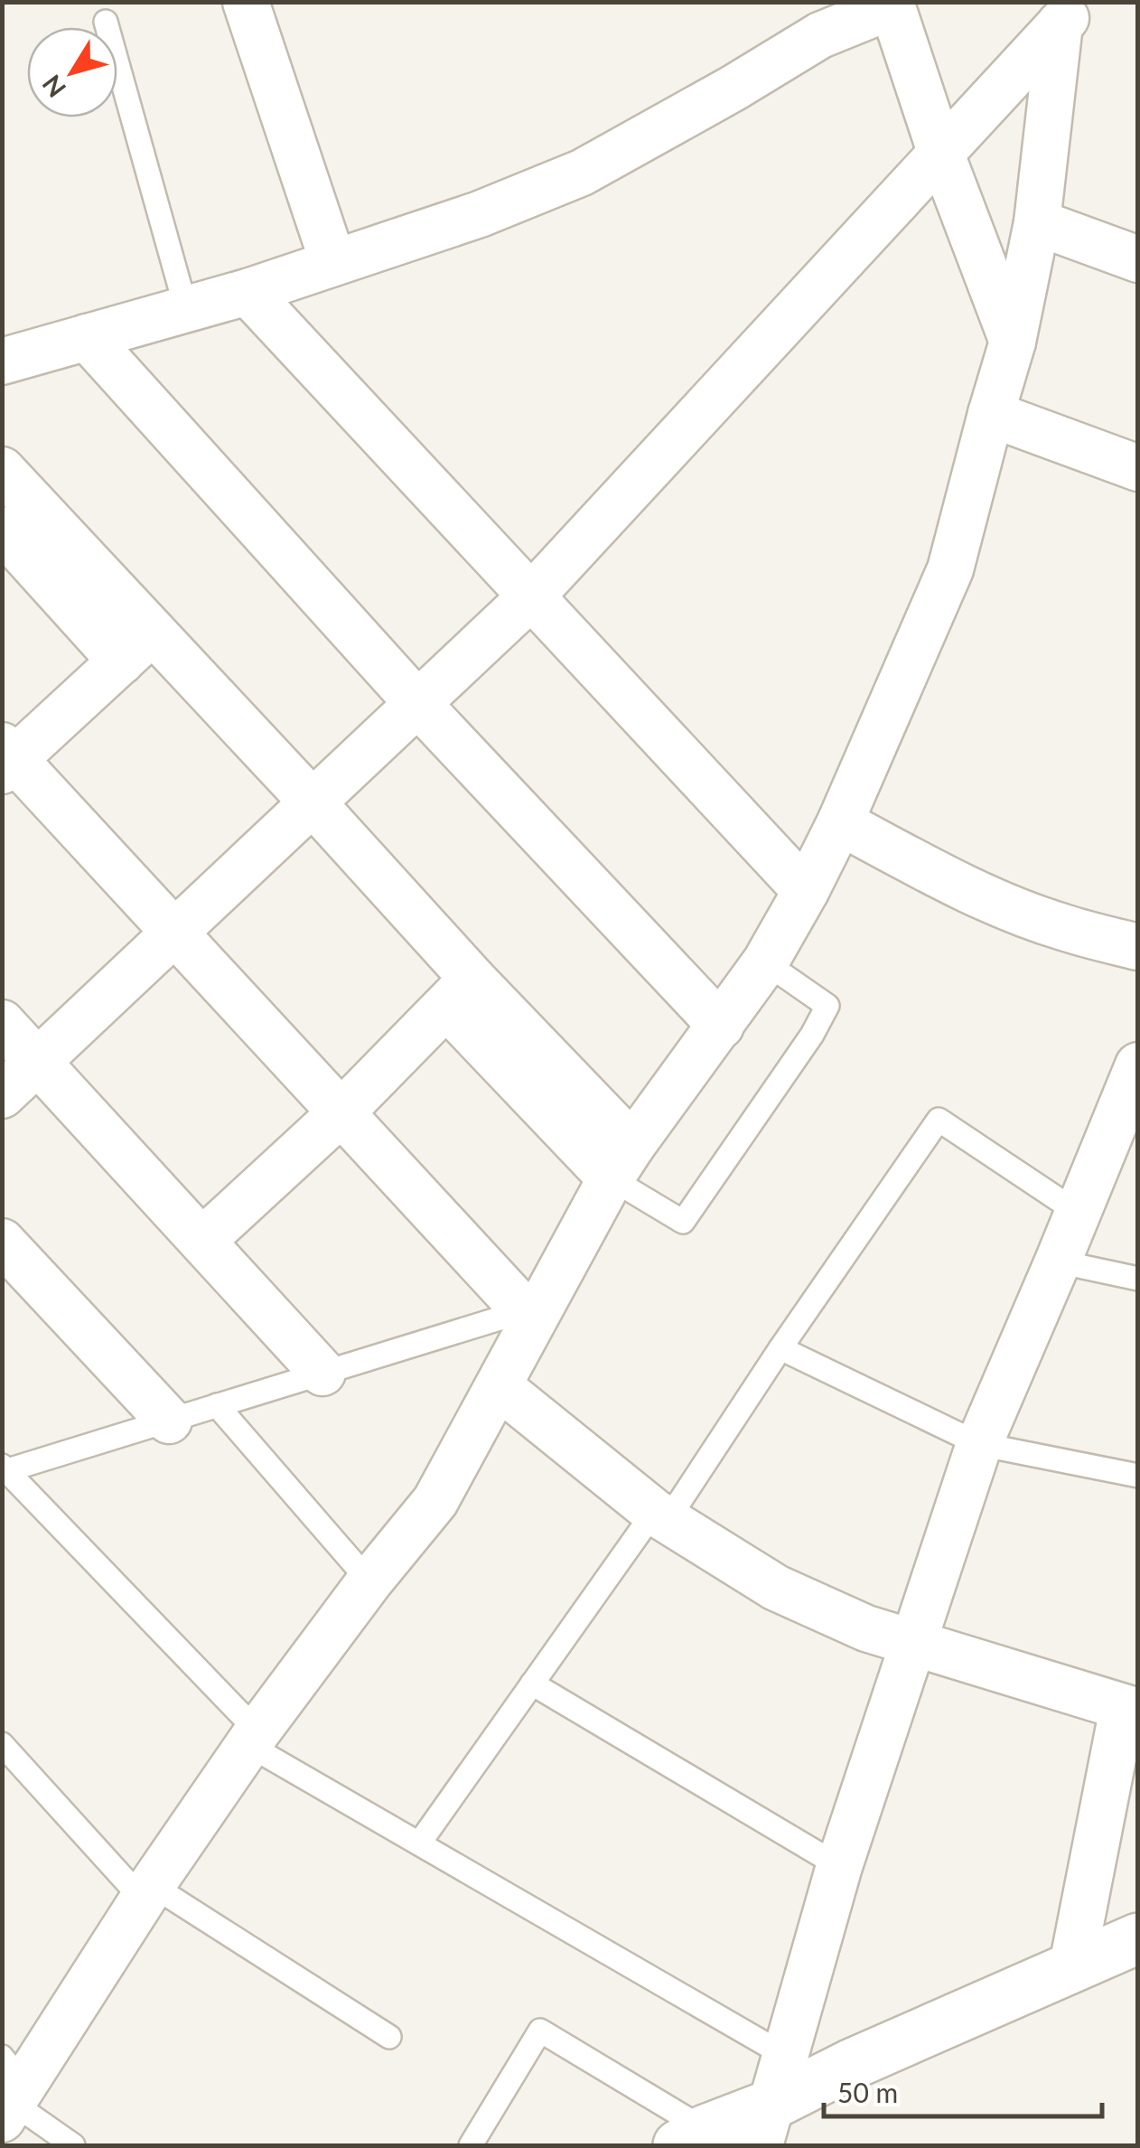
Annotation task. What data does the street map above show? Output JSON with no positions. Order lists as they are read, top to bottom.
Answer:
{
  "scale_bar": "50 m",
  "north": "bottom left"
}
